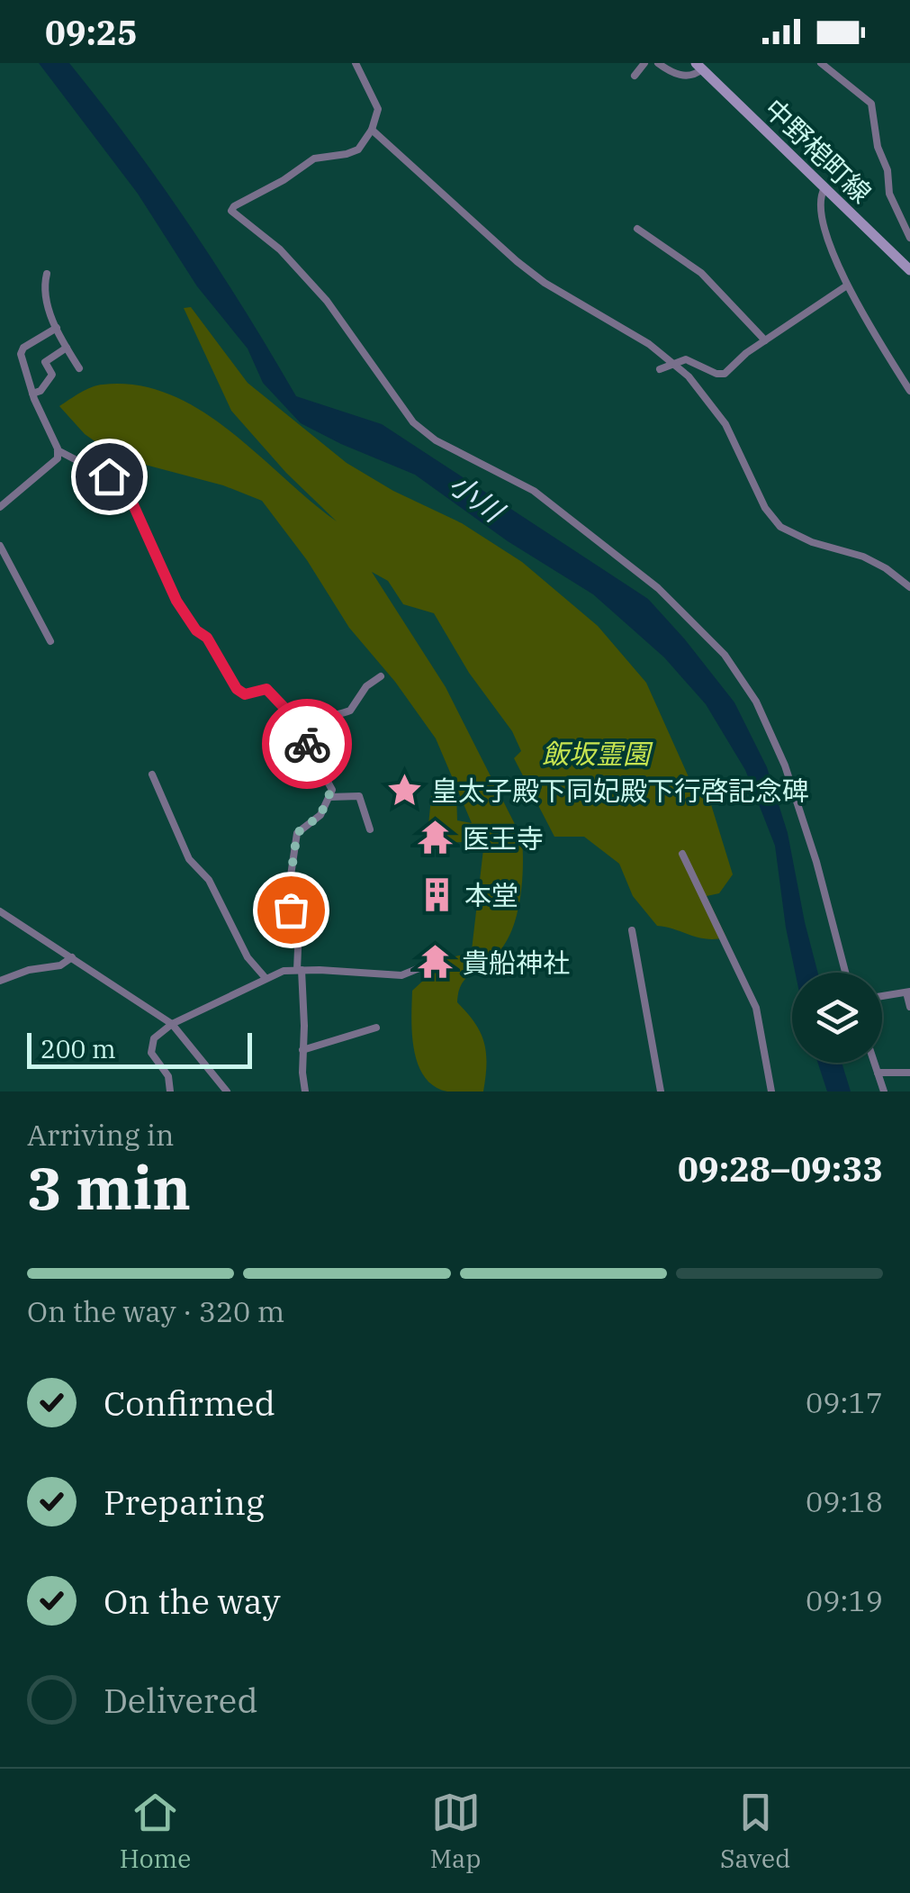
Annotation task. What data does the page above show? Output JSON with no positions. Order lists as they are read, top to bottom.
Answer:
{
  "streets": {
    "main road": ["中野梍町線"]
  },
  "water": ["小川"],
  "parks": ["飯坂霊園"],
  "places": {
    "place": ["皇太子殿下同妃殿下行啓記念碑"],
    "temple": ["医王寺", "貴船神社"],
    "building": ["本堂"]
  },
  "scale_bar": "200 m",
  "page": {
    "status": "09:25",
    "scale": "200 m",
    "heading": ["3 min", "Arriving in", "09:28–09:33"],
    "bar": "On the way · 320 m",
    "list": [
      ["Confirmed", "09:17"],
      ["Preparing", "09:18"],
      ["On the way", "09:19"],
      "Delivered"
    ],
    "tabs": ["Home", "Map", "Saved"]
  }
}
